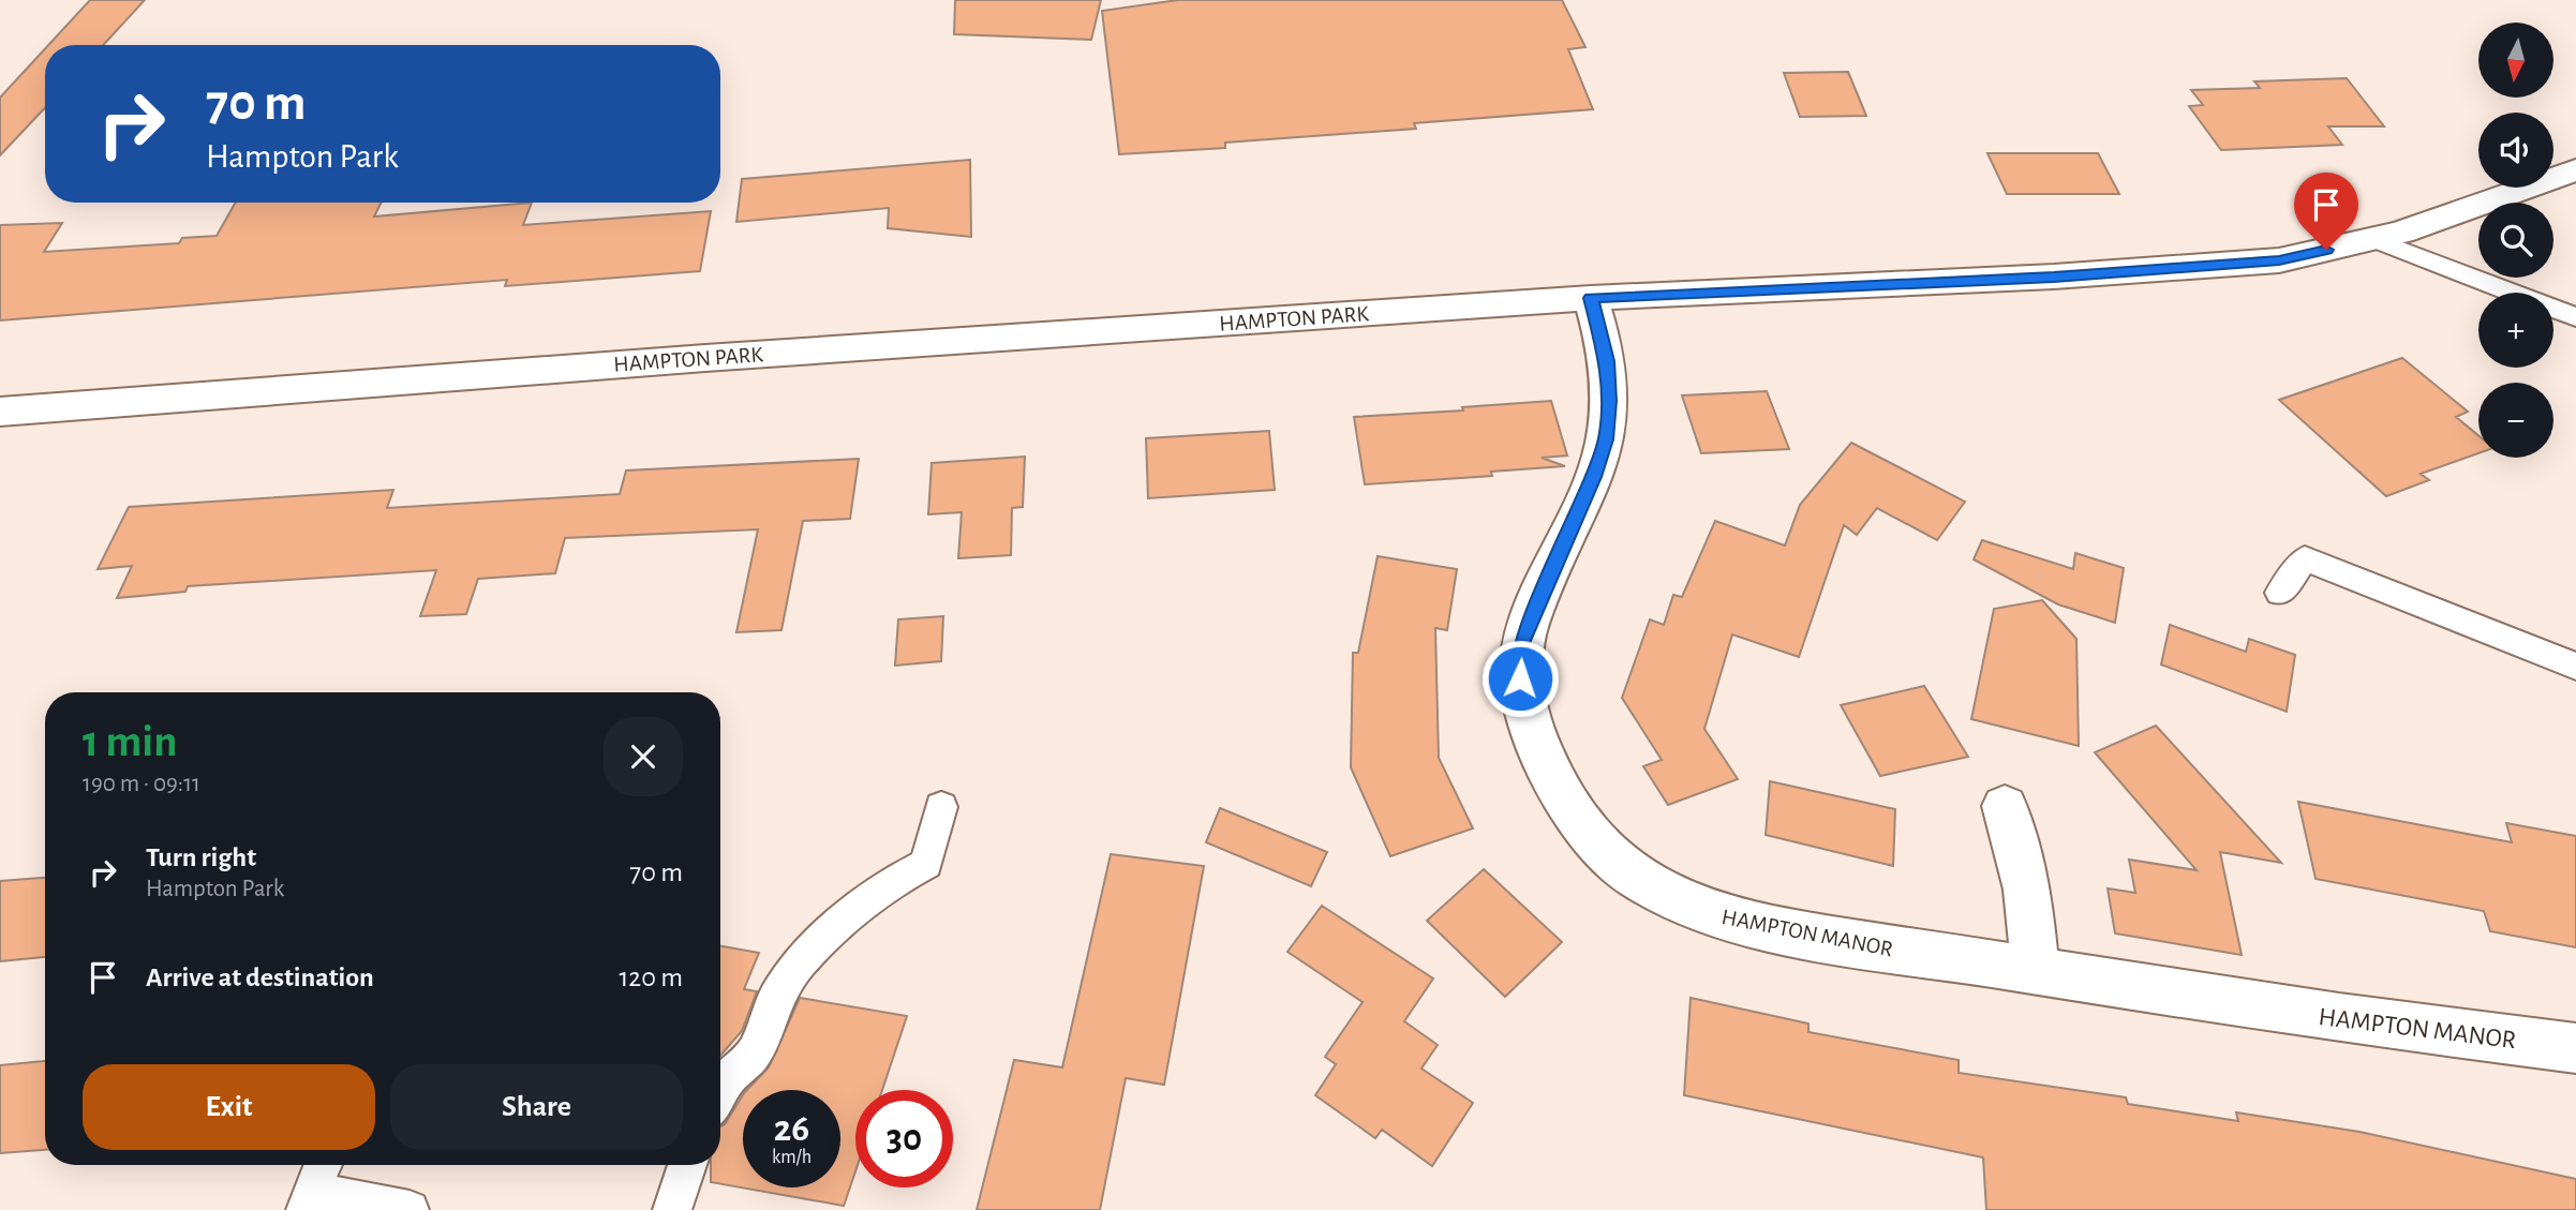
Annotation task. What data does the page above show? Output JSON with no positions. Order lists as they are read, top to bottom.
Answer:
{
  "streets": {
    "street": ["HAMPTON PARK", "HAMPTON MANOR"]
  },
  "crossings": [
    ["HAMPTON PARK", "HAMPTON MANOR"]
  ],
  "north": "bottom",
  "page": {
    "map_buttons": ["+", "−"],
    "turn": ["70 m", "Hampton Park"],
    "heading": ["1 min", "190 m · 09:11"],
    "list": [
      {
        "name": "Turn right",
        "note": "Hampton Park",
        "value": "70 m"
      },
      {
        "name": "Arrive at destination",
        "value": "120 m"
      }
    ],
    "buttons": ["Exit", "Share"],
    "speed": "26 km/h",
    "limit": "30"
  }
}
